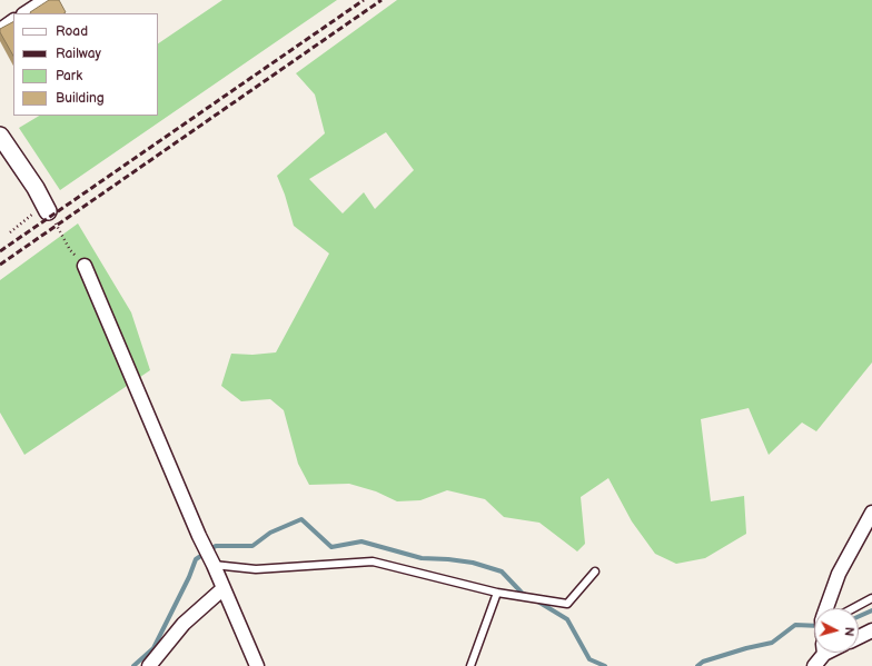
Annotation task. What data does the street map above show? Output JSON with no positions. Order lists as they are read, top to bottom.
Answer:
{
  "legend": [
    "Road",
    "Railway",
    "Park",
    "Building"
  ],
  "north": "right"
}
